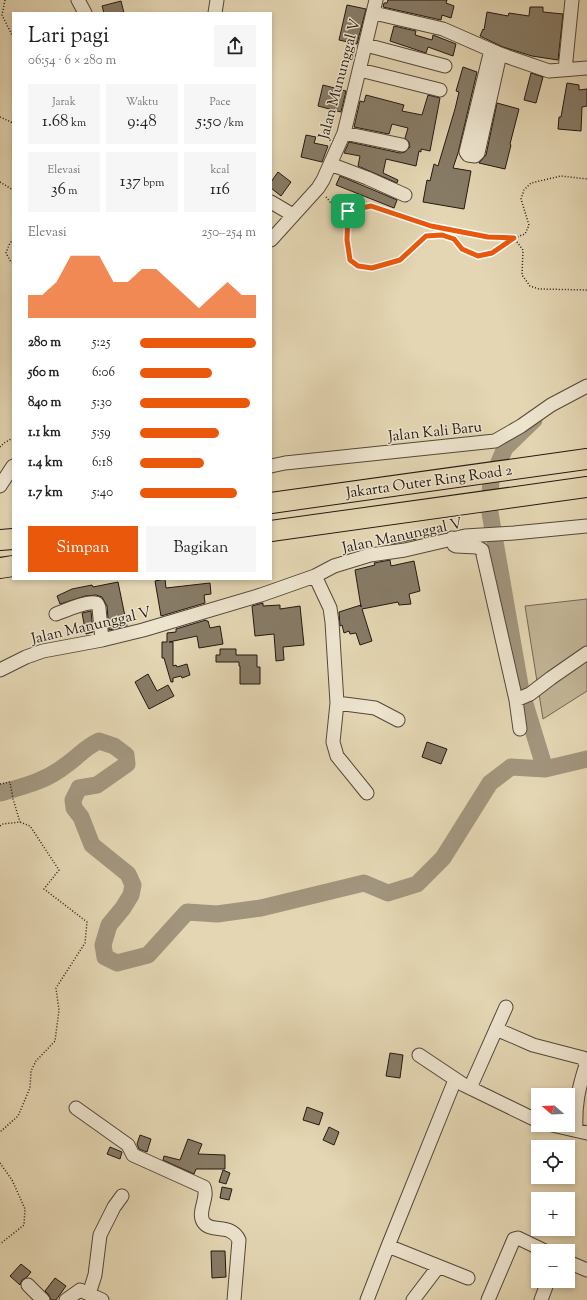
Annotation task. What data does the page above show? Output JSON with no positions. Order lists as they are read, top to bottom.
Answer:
{
  "streets": {
    "highway": ["Jakarta Outer Ring Road 2"],
    "street": ["Jalan Mununggal V", "Jalan Kali Baru", "Jalan Manunggal V"]
  },
  "north": "left",
  "page": {
    "heading": ["Lari pagi", "06:54 · 6 × 280 m"],
    "stats": [
      ["Jarak", "1.68 km"],
      ["Waktu", "9:48"],
      ["Pace", "5:50 /km"],
      ["Elevasi", "36 m"],
      ["137 bpm"],
      ["kcal", "116"]
    ],
    "chart": ["Elevasi", "250–254 m"],
    "list": [
      {
        "name": "280 m",
        "note": "5:25"
      },
      {
        "name": "560 m",
        "note": "6:06"
      },
      {
        "name": "840 m",
        "note": "5:30"
      },
      {
        "name": "1.1 km",
        "note": "5:59"
      },
      {
        "name": "1.4 km",
        "note": "6:18"
      },
      {
        "name": "1.7 km",
        "note": "5:40"
      }
    ],
    "buttons": ["Simpan", "Bagikan"],
    "map_buttons": ["+", "−"]
  }
}
